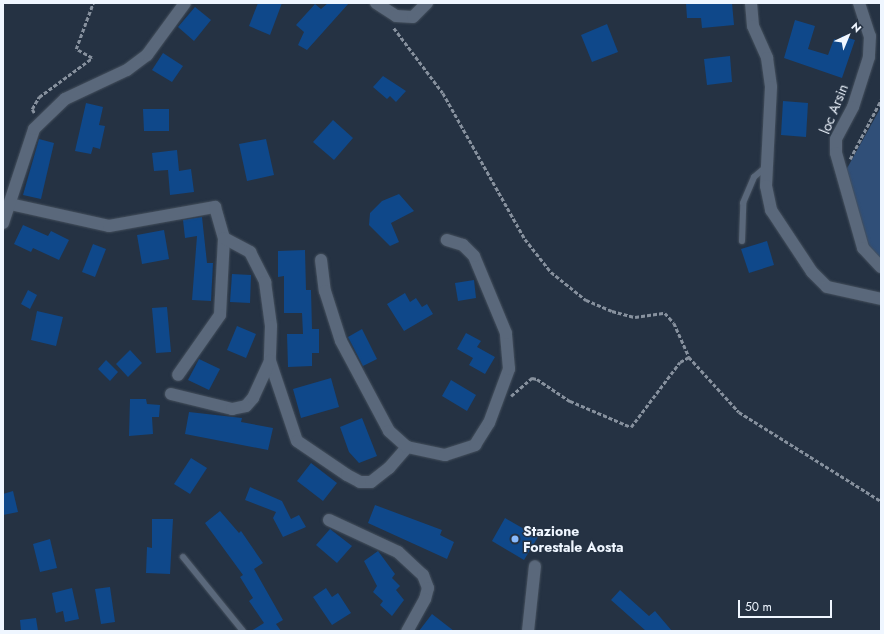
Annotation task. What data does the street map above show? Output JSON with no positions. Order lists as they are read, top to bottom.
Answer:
{
  "streets": {
    "street": ["loc Arsin"]
  },
  "places": ["Stazione Forestale Aosta"],
  "scale_bar": "50 m",
  "north": "top right"
}
